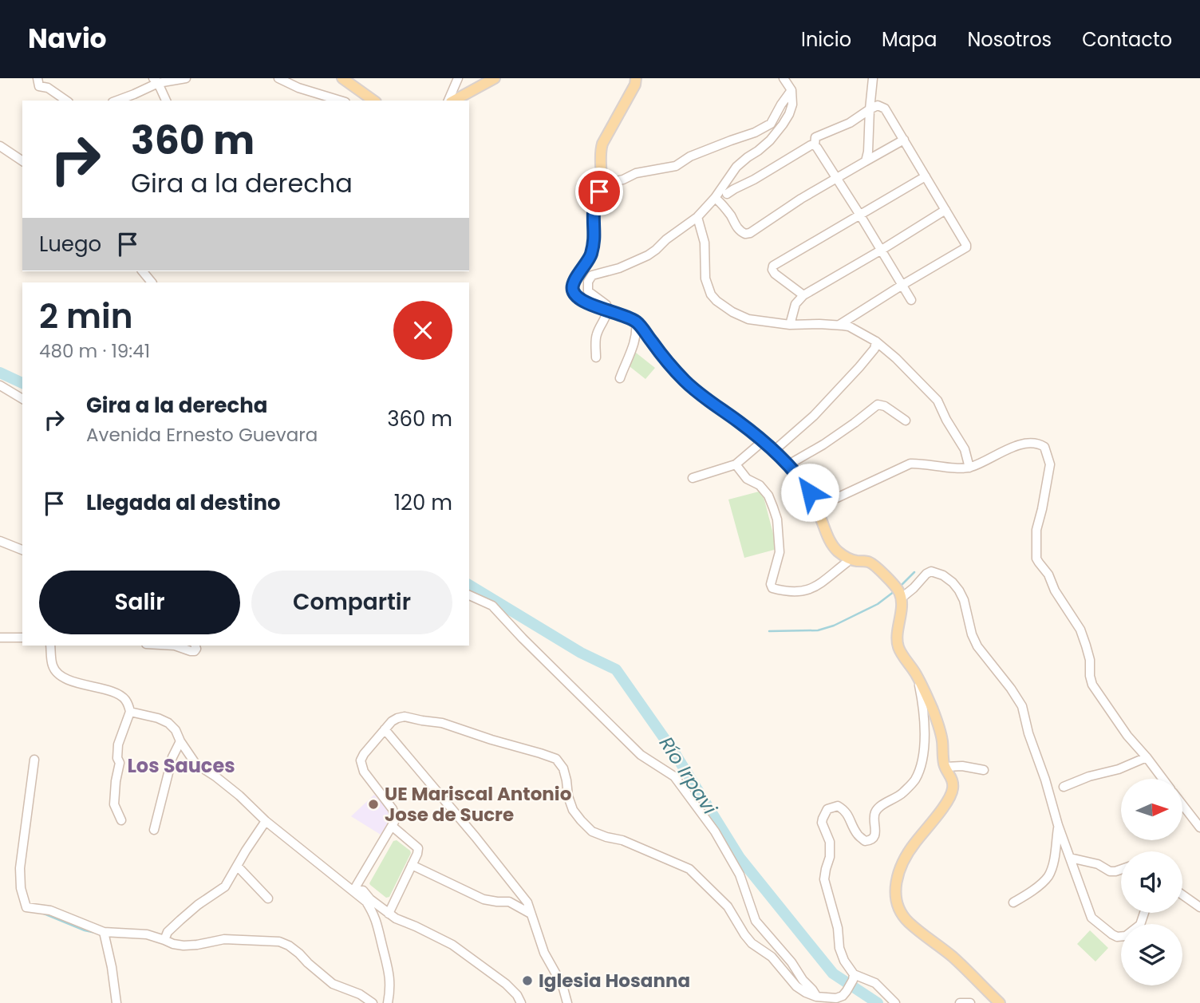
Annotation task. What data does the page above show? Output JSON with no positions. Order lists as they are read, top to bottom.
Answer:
{
  "districts": ["Los Sauces"],
  "water": ["Río Irpavi"],
  "places": ["UE Mariscal Antonio Jose de Sucre", "Iglesia Hosanna"],
  "north": "right",
  "page": {
    "header": "Navio",
    "nav": [
      "Inicio",
      "Mapa",
      "Nosotros",
      "Contacto"
    ],
    "turn": ["360 m", "Gira a la derecha"],
    "then": "Luego",
    "heading": ["2 min", "480 m · 19:41"],
    "list": [
      {
        "name": "Gira a la derecha",
        "note": "Avenida Ernesto Guevara",
        "value": "360 m"
      },
      {
        "name": "Llegada al destino",
        "value": "120 m"
      }
    ],
    "buttons": ["Salir", "Compartir"]
  }
}
